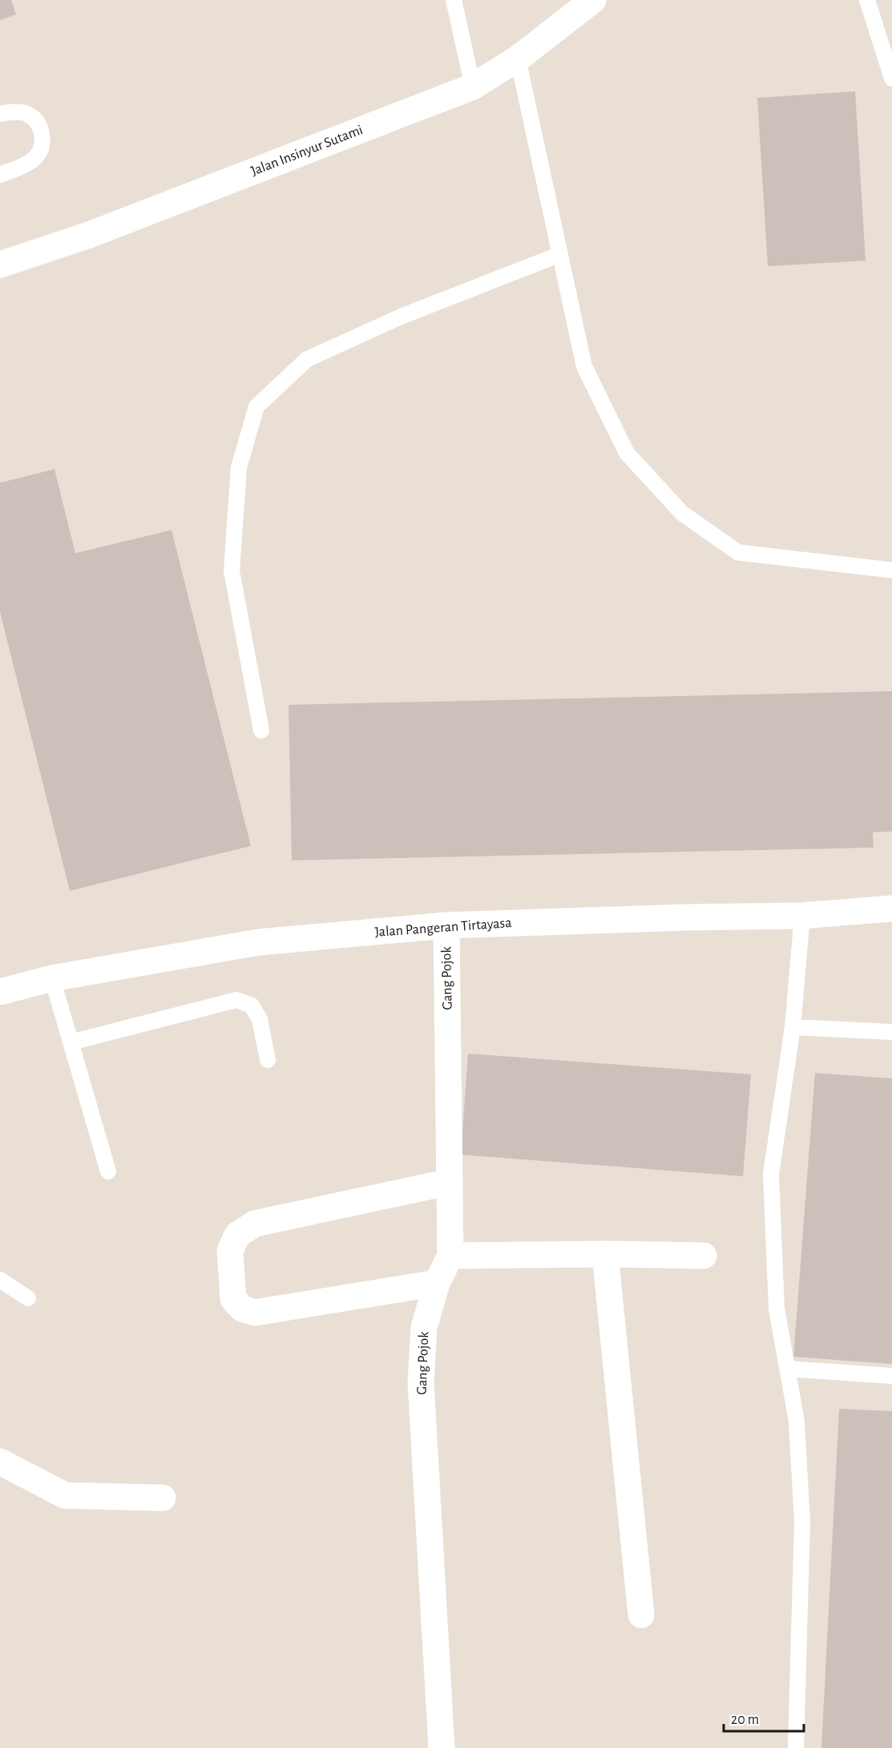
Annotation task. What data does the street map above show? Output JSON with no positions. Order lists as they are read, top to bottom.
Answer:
{
  "streets": {
    "main road": ["Jalan Insinyur Sutami", "Jalan Pangeran Tirtayasa", "Gang Pojok"]
  },
  "crossings": [
    ["Jalan Pangeran Tirtayasa", "Gang Pojok"]
  ],
  "scale_bar": "20 m"
}
